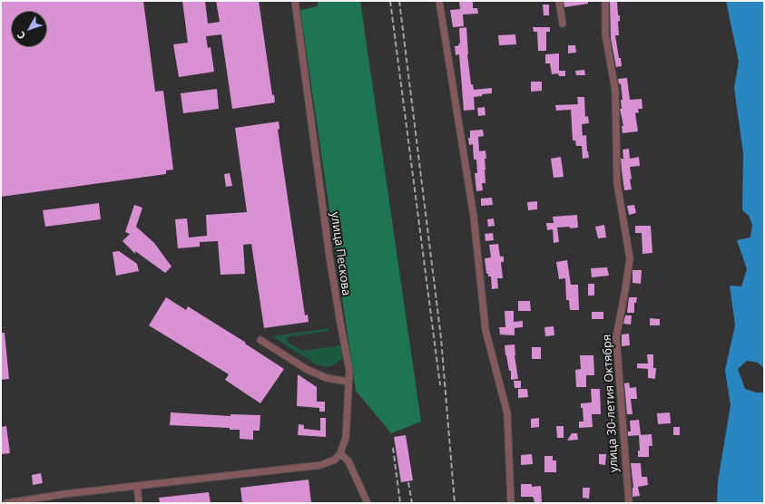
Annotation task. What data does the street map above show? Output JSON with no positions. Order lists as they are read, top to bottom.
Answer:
{
  "streets": {
    "street": ["улица Пескова", "улица 30-летия Октября"]
  },
  "north": "bottom left"
}
